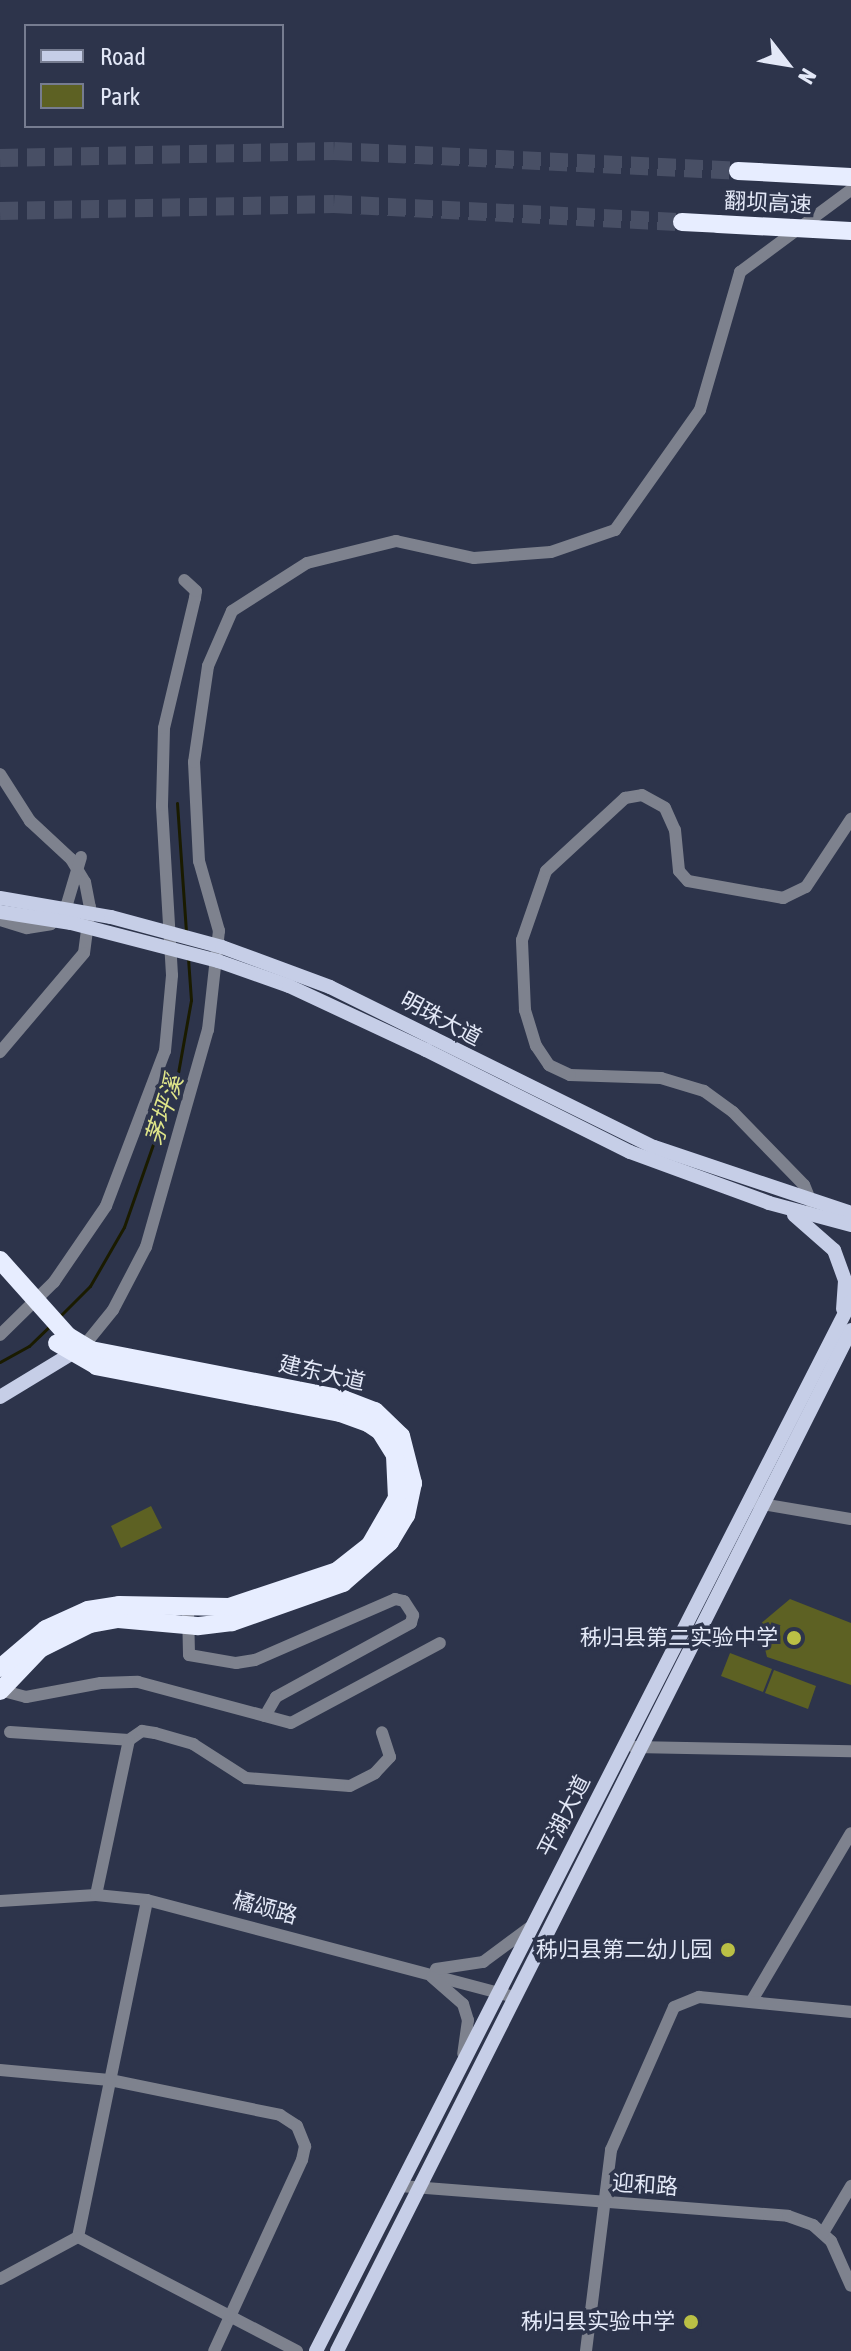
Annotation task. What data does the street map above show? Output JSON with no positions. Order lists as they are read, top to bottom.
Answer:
{
  "streets": {
    "highway": ["翻坝高速", "建东大道"],
    "main road": ["明珠大道", "平湖大道"],
    "street": ["橘颂路", "迎和路"]
  },
  "crossings": [
    ["平湖大道", "橘颂路"],
    ["平湖大道", "迎和路"]
  ],
  "water": ["茅坪溪"],
  "places": ["秭归县第二实验中学", "秭归县第二幼儿园", "秭归县实验中学"],
  "legend": ["Road", "Park"],
  "north": "bottom right"
}
